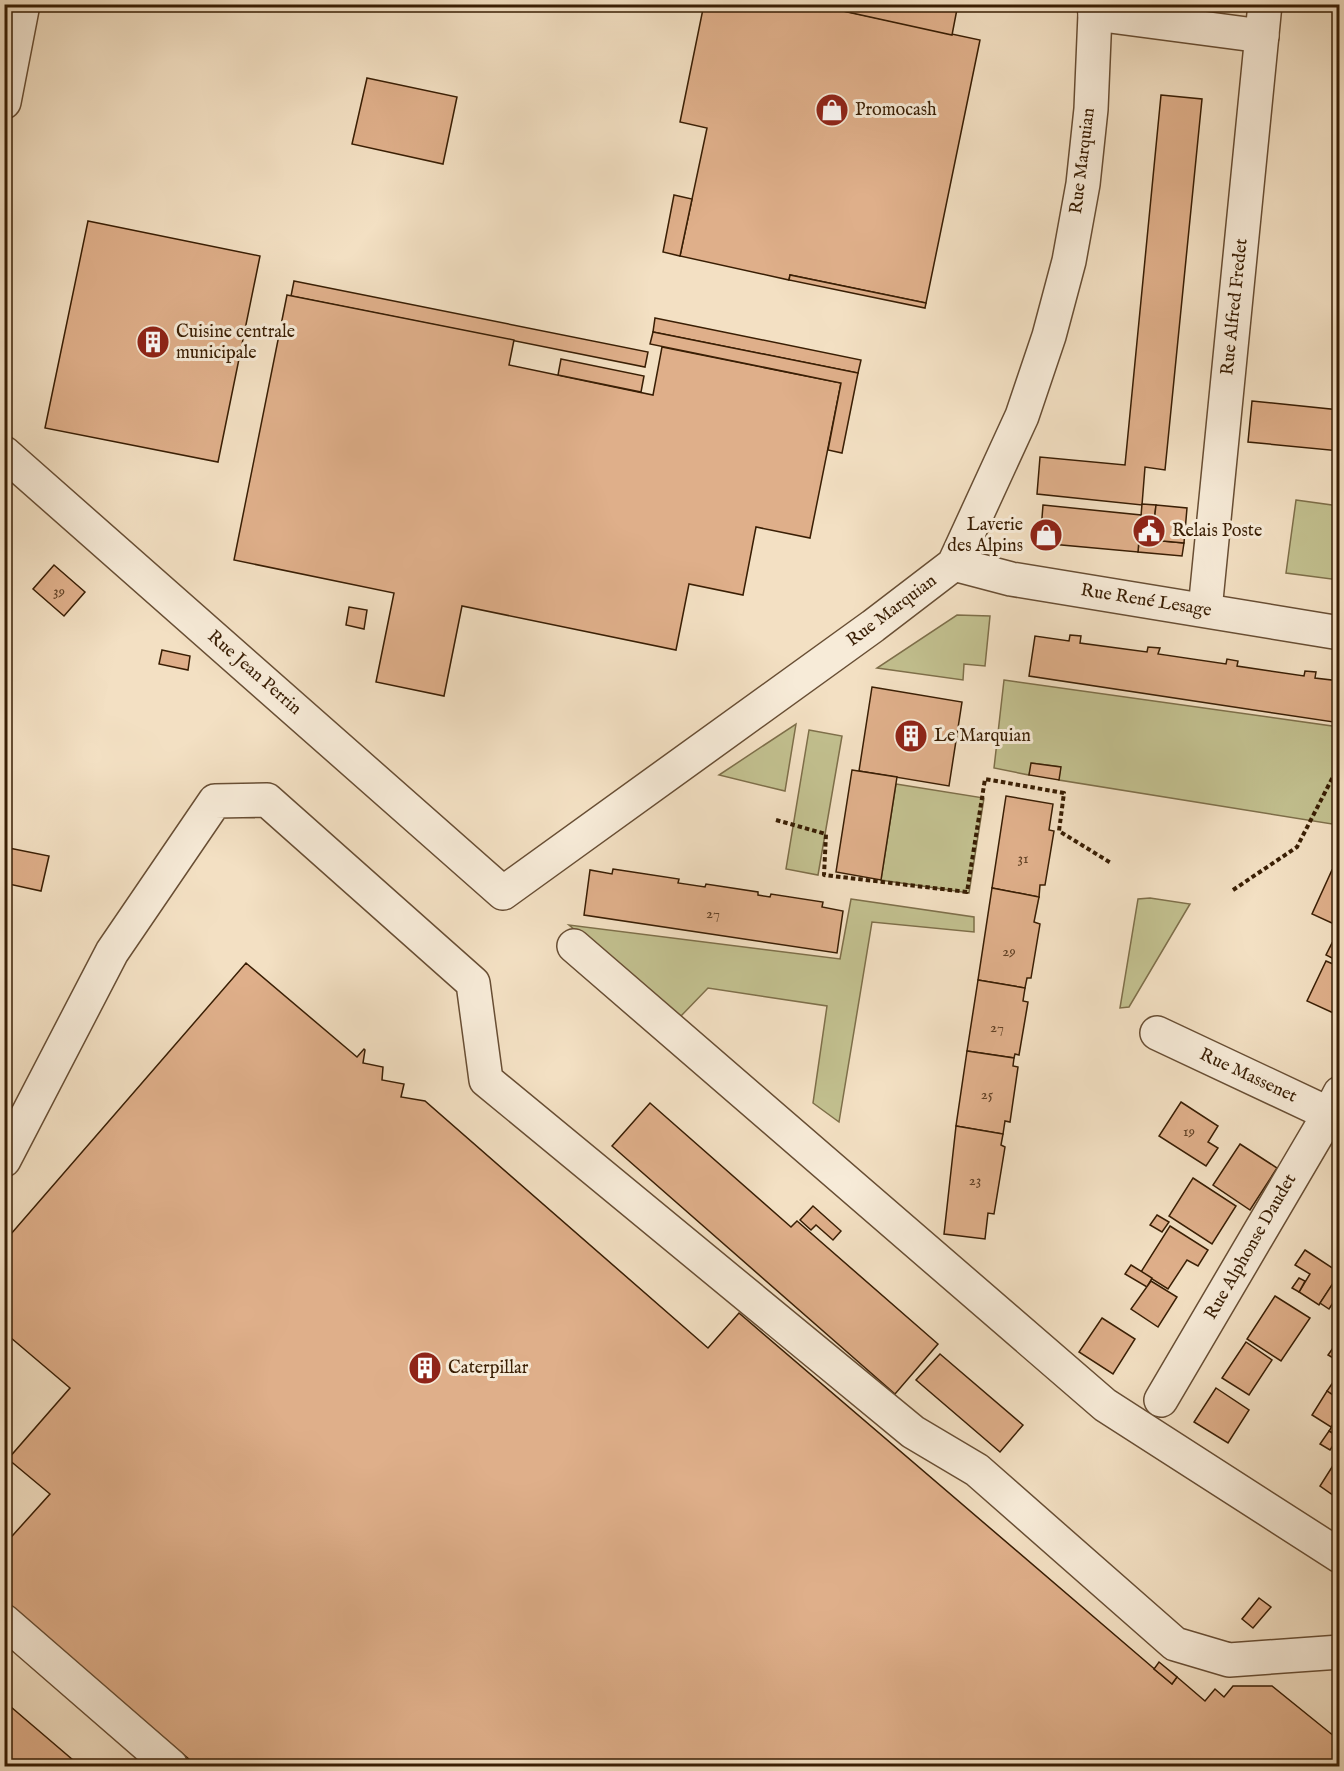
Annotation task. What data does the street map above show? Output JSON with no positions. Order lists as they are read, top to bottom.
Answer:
{
  "streets": {
    "street": [
      "Rue Marquian",
      "Rue Alfred Fredet",
      "Rue René Lesage",
      "Rue Jean Perrin",
      "Rue Massenet",
      "Rue Alphonse Daudet"
    ]
  },
  "crossings": [
    ["Rue Marquian", "Rue René Lesage"],
    ["Rue Marquian", "Rue Jean Perrin"],
    ["Rue Alfred Fredet", "Rue René Lesage"],
    ["Rue Massenet", "Rue Alphonse Daudet"]
  ],
  "places": {
    "shop": ["Promocash", "Laverie des Alpins"],
    "building": ["Cuisine centrale municipale", "Le Marquian", "Caterpillar"],
    "public building": ["Relais Poste"]
  },
  "house_numbers": [
    "39",
    "31",
    "27",
    "29",
    "27",
    "25",
    "19",
    "23"
  ]
}
